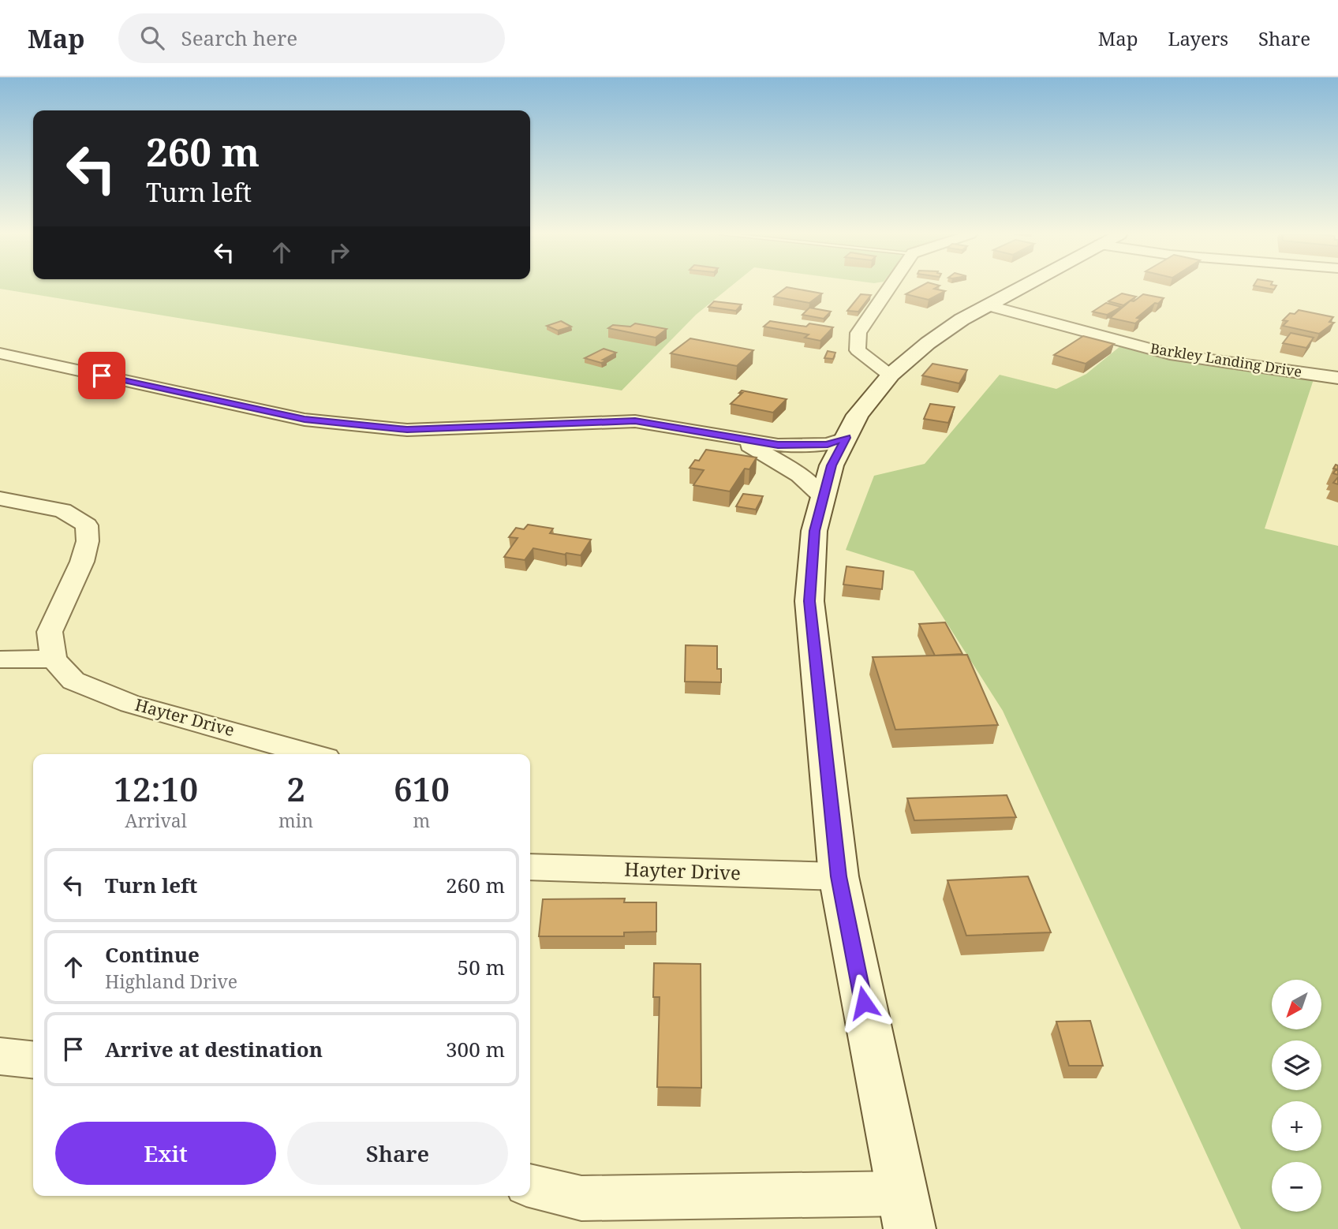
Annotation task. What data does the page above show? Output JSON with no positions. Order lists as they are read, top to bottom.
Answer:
{
  "streets": {
    "street": ["Barkley Landing Drive", "Hayter Drive"]
  },
  "north": "bottom left",
  "page": {
    "header": "Map",
    "search": "Search here",
    "nav": ["Map", "Layers", "Share"],
    "turn": ["260 m", "Turn left"],
    "eta": [
      "12:10",
      "Arrival",
      "2",
      "min",
      "610",
      "m"
    ],
    "list": [
      {
        "name": "Turn left",
        "value": "260 m"
      },
      {
        "name": "Continue",
        "note": "Highland Drive",
        "value": "50 m"
      },
      {
        "name": "Arrive at destination",
        "value": "300 m"
      }
    ],
    "map_buttons": ["+", "−"],
    "buttons": ["Exit", "Share"]
  }
}
